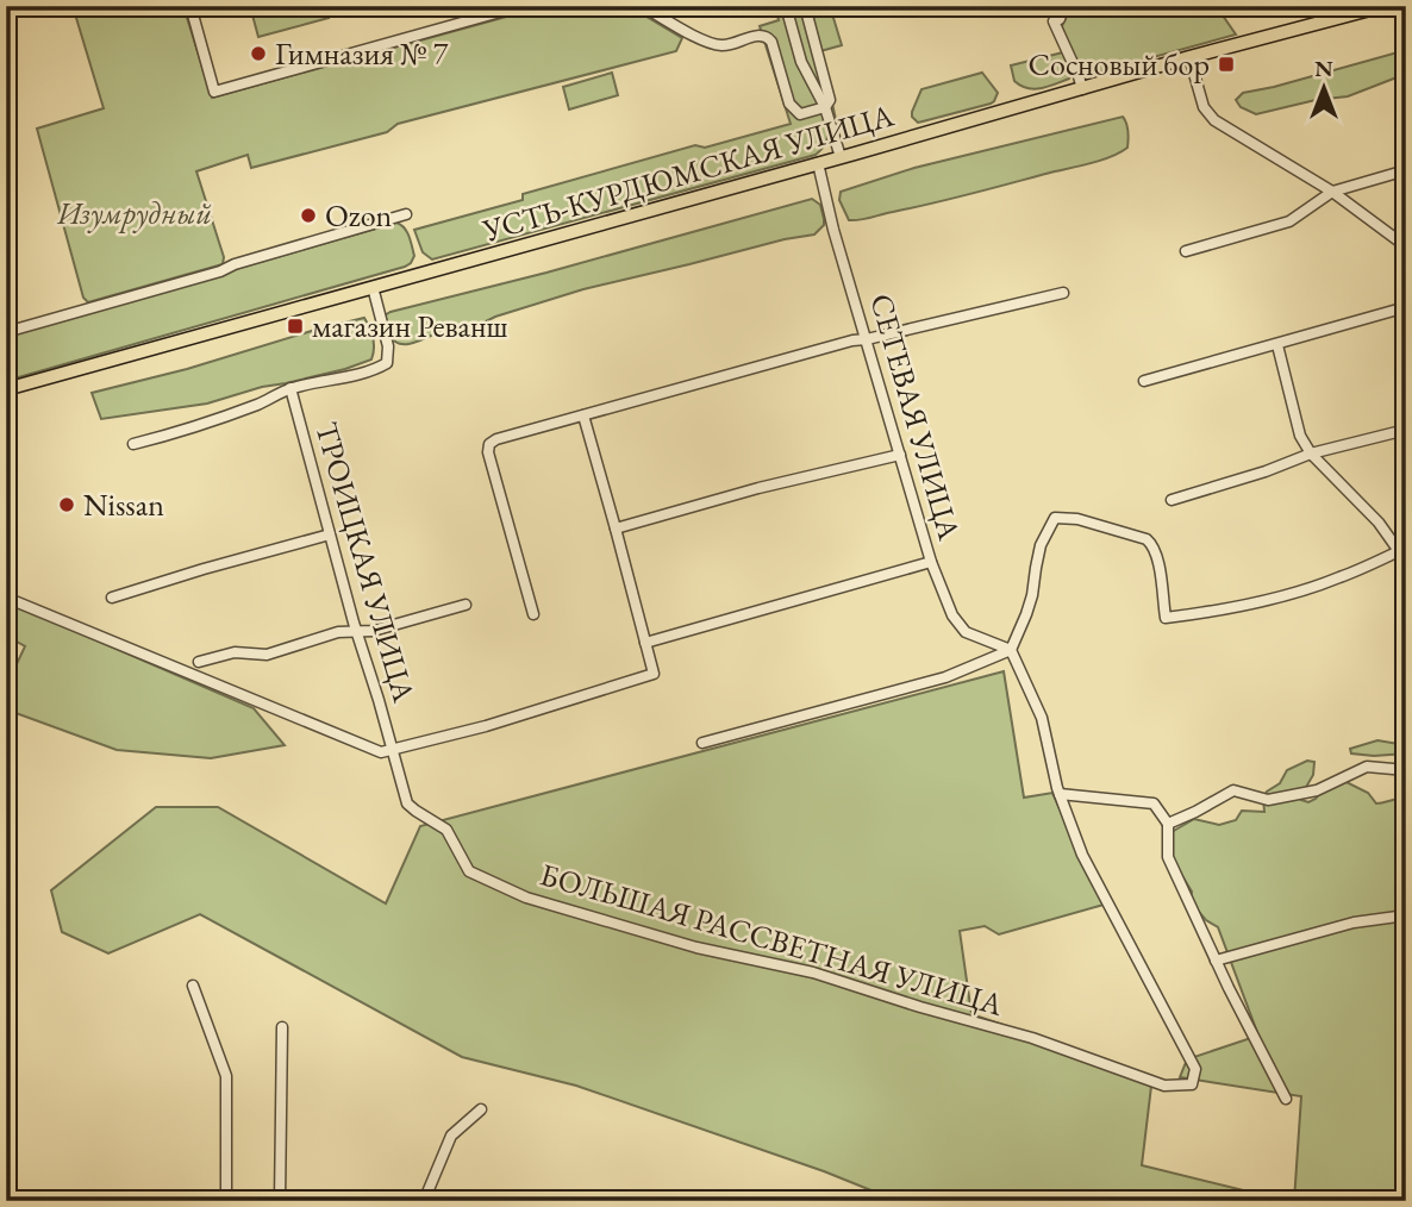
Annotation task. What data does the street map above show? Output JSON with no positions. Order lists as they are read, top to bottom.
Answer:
{
  "streets": {
    "main road": ["УСТЬ-КУРДЮМСКАЯ УЛИЦА"],
    "street": ["СЕТЕВАЯ УЛИЦА", "ТРОИЦКАЯ УЛИЦА", "БОЛЬШАЯ РАССВЕТНАЯ УЛИЦА"]
  },
  "crossings": [
    ["УСТЬ-КУРДЮМСКАЯ УЛИЦА", "СЕТЕВАЯ УЛИЦА"],
    ["ТРОИЦКАЯ УЛИЦА", "БОЛЬШАЯ РАССВЕТНАЯ УЛИЦА"]
  ],
  "parks": ["Изумрудный"],
  "places": {
    "other": ["Гимназия № 7", "Ozon", "Nissan"],
    "transit": ["Сосновый бор", "магазин Реванш"]
  },
  "north": "top"
}
